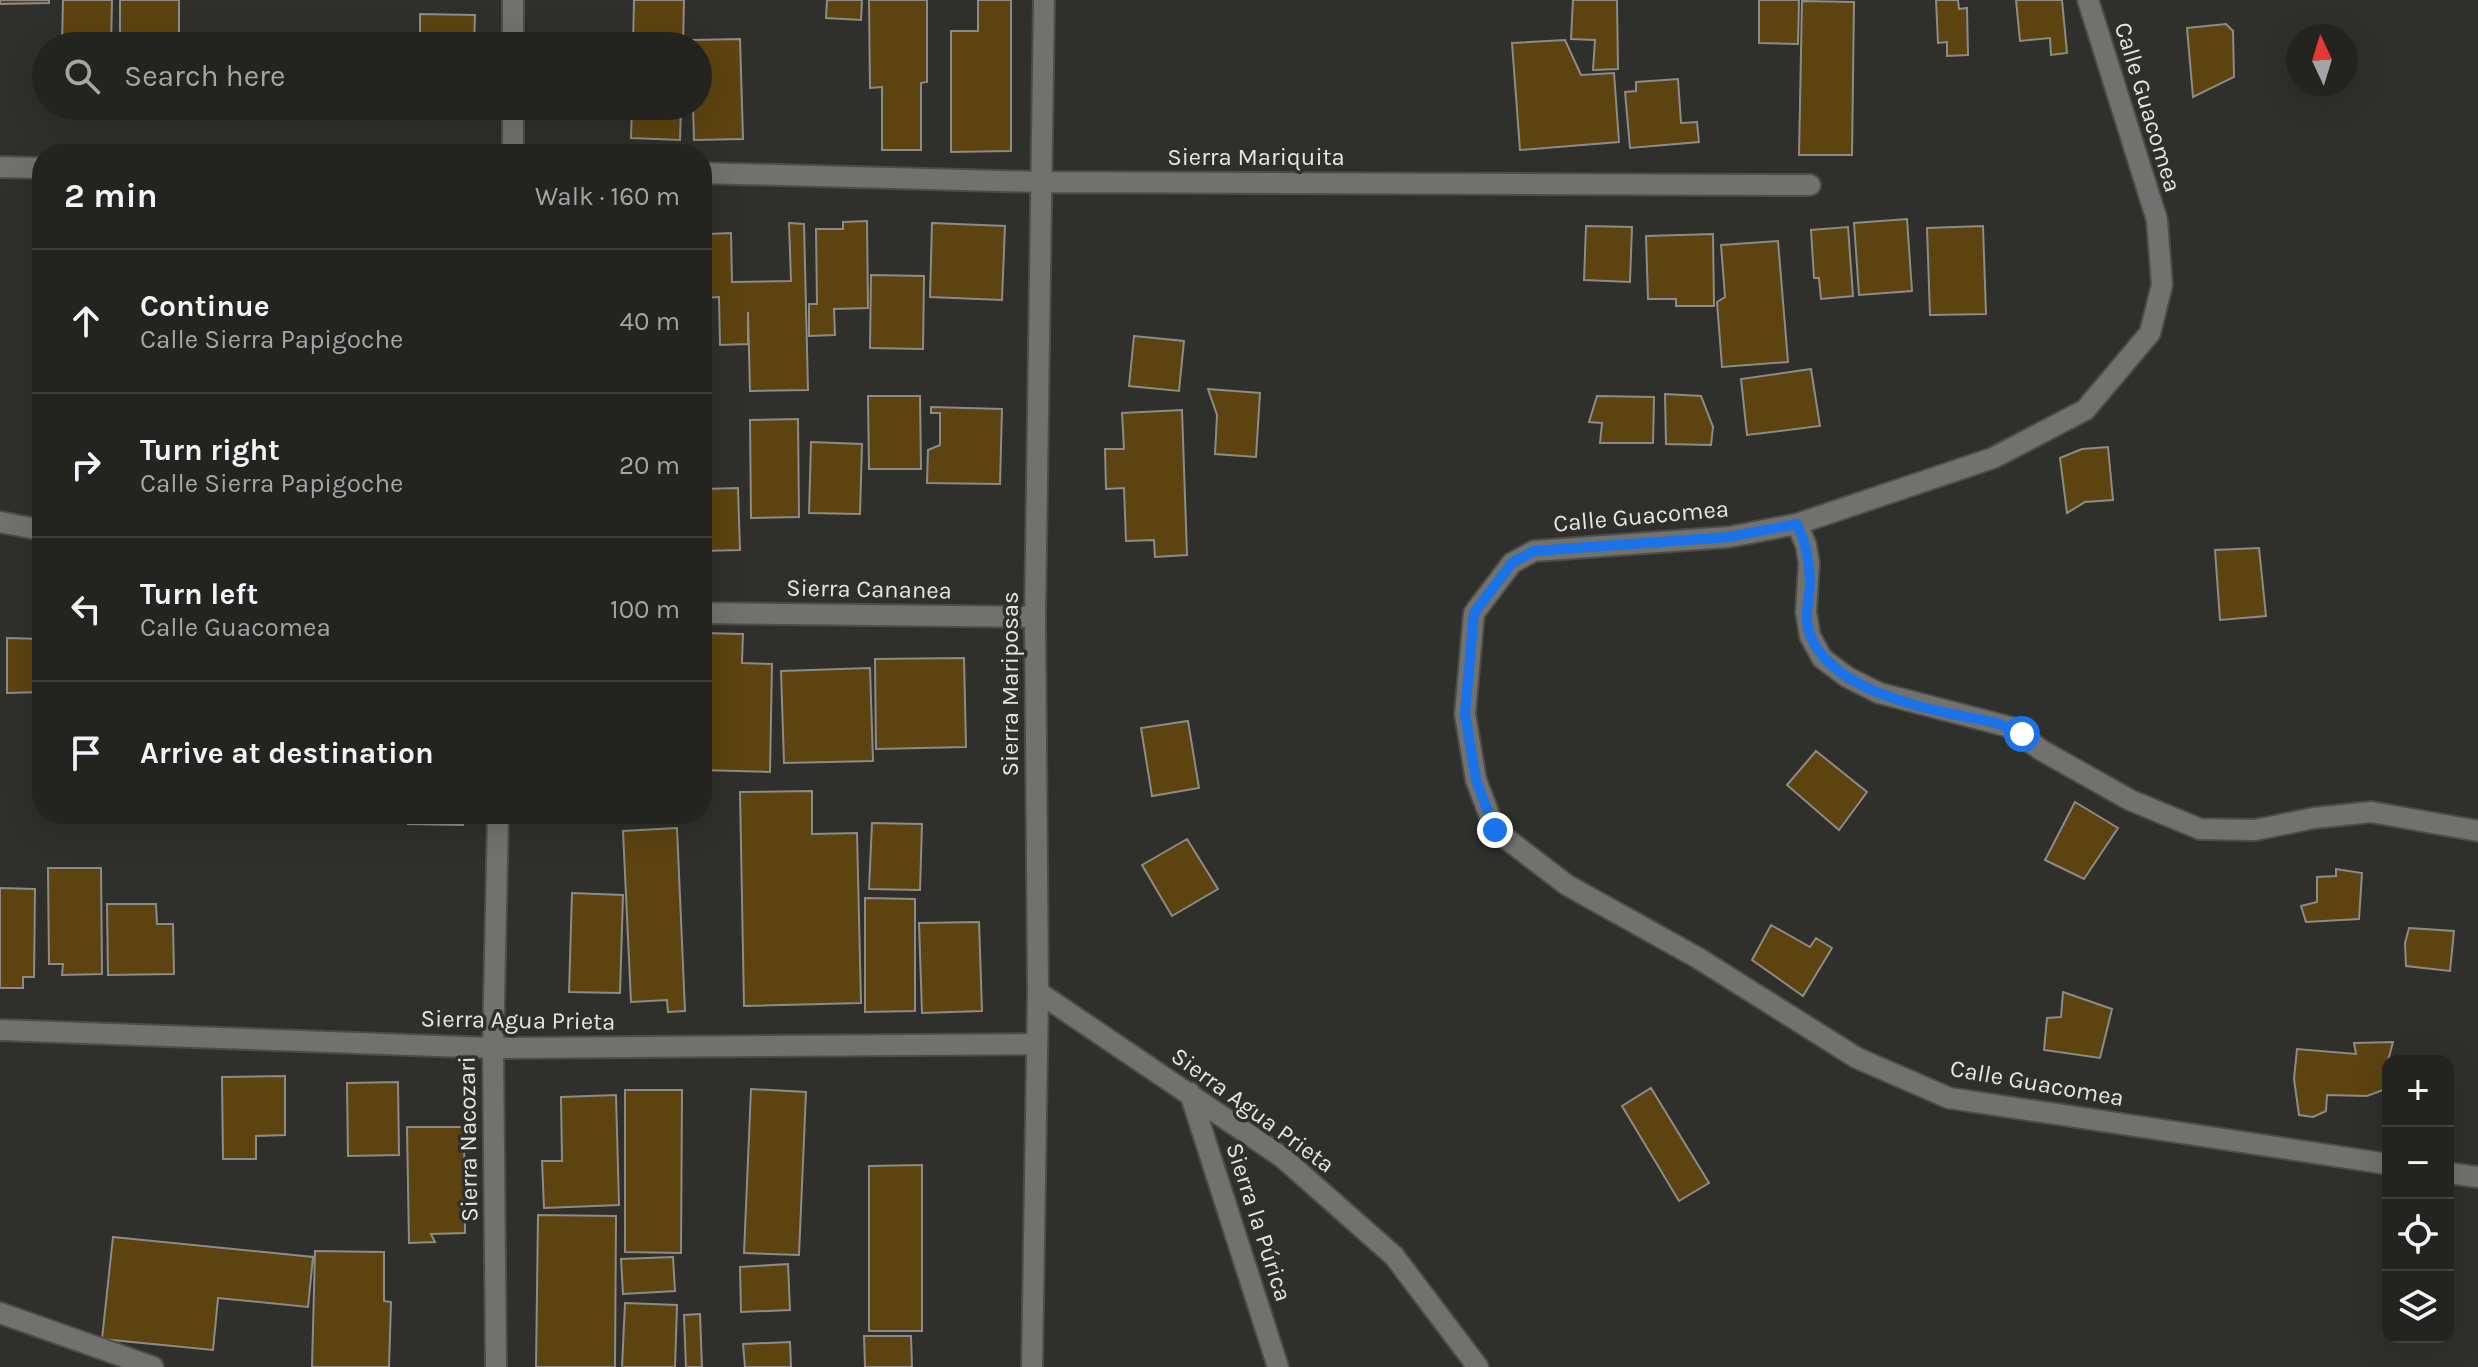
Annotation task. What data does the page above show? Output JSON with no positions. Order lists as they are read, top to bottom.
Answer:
{
  "streets": {
    "street": [
      "Calle Guacomea",
      "Sierra Mariquita",
      "Sierra Cananea",
      "Sierra Mariposas",
      "Sierra Agua Prieta",
      "Sierra Nacozari",
      "Sierra la Púrica"
    ]
  },
  "crossings": [
    ["Sierra Mariquita", "Sierra Mariposas"],
    ["Sierra Cananea", "Sierra Mariposas"],
    ["Sierra Mariposas", "Sierra Agua Prieta"],
    ["Sierra Agua Prieta", "Sierra Nacozari"],
    ["Sierra Agua Prieta", "Sierra la Púrica"]
  ],
  "north": "top",
  "page": {
    "search": "Search here",
    "heading": ["2 min", "Walk · 160 m"],
    "list": [
      ["Continue", "Calle Sierra Papigoche", "40 m"],
      ["Turn right", "Calle Sierra Papigoche", "20 m"],
      ["Turn left", "Calle Guacomea", "100 m"],
      "Arrive at destination"
    ],
    "map_buttons": ["+", "−"]
  }
}
